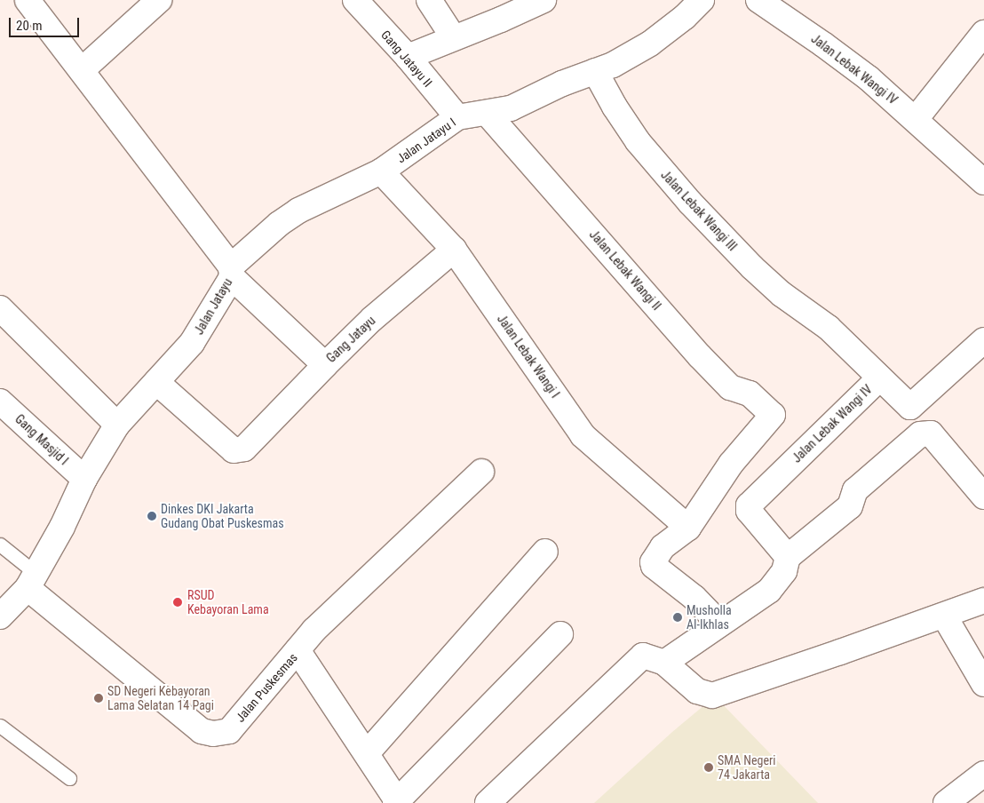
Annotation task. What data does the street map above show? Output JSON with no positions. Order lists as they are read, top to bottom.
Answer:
{
  "streets": {
    "street": [
      "Gang Jatayu II",
      "Jalan Lebak Wangi IV",
      "Jalan Jatayu I",
      "Jalan Lebak Wangi III",
      "Jalan Lebak Wangi II",
      "Jalan Jatayu",
      "Gang Jatayu",
      "Jalan Lebak Wangi I",
      "Gang Masjid I",
      "Jalan Puskesmas"
    ]
  },
  "crossings": [
    ["Gang Jatayu II", "Jalan Jatayu I"],
    ["Jalan Lebak Wangi IV", "Jalan Lebak Wangi III"],
    ["Jalan Jatayu I", "Jalan Lebak Wangi III"],
    ["Jalan Jatayu I", "Jalan Lebak Wangi II"],
    ["Jalan Jatayu I", "Jalan Jatayu"],
    ["Jalan Jatayu I", "Gang Jatayu"],
    ["Jalan Jatayu I", "Jalan Lebak Wangi I"],
    ["Jalan Lebak Wangi II", "Jalan Lebak Wangi I"],
    ["Jalan Jatayu", "Gang Jatayu"],
    ["Jalan Jatayu", "Gang Masjid I"],
    ["Jalan Jatayu", "Jalan Puskesmas"],
    ["Gang Jatayu", "Jalan Lebak Wangi I"]
  ],
  "places": [
    "Dinkes DKI Jakarta Gudang Obat Puskesmas",
    "RSUD Kebayoran Lama",
    "Musholla AI-Ikhlas",
    "SD Negeri Kebayoran Lama Selatan 14 Pagi",
    "SMA Negeri 74 Jakarta"
  ],
  "scale_bar": "20 m"
}
